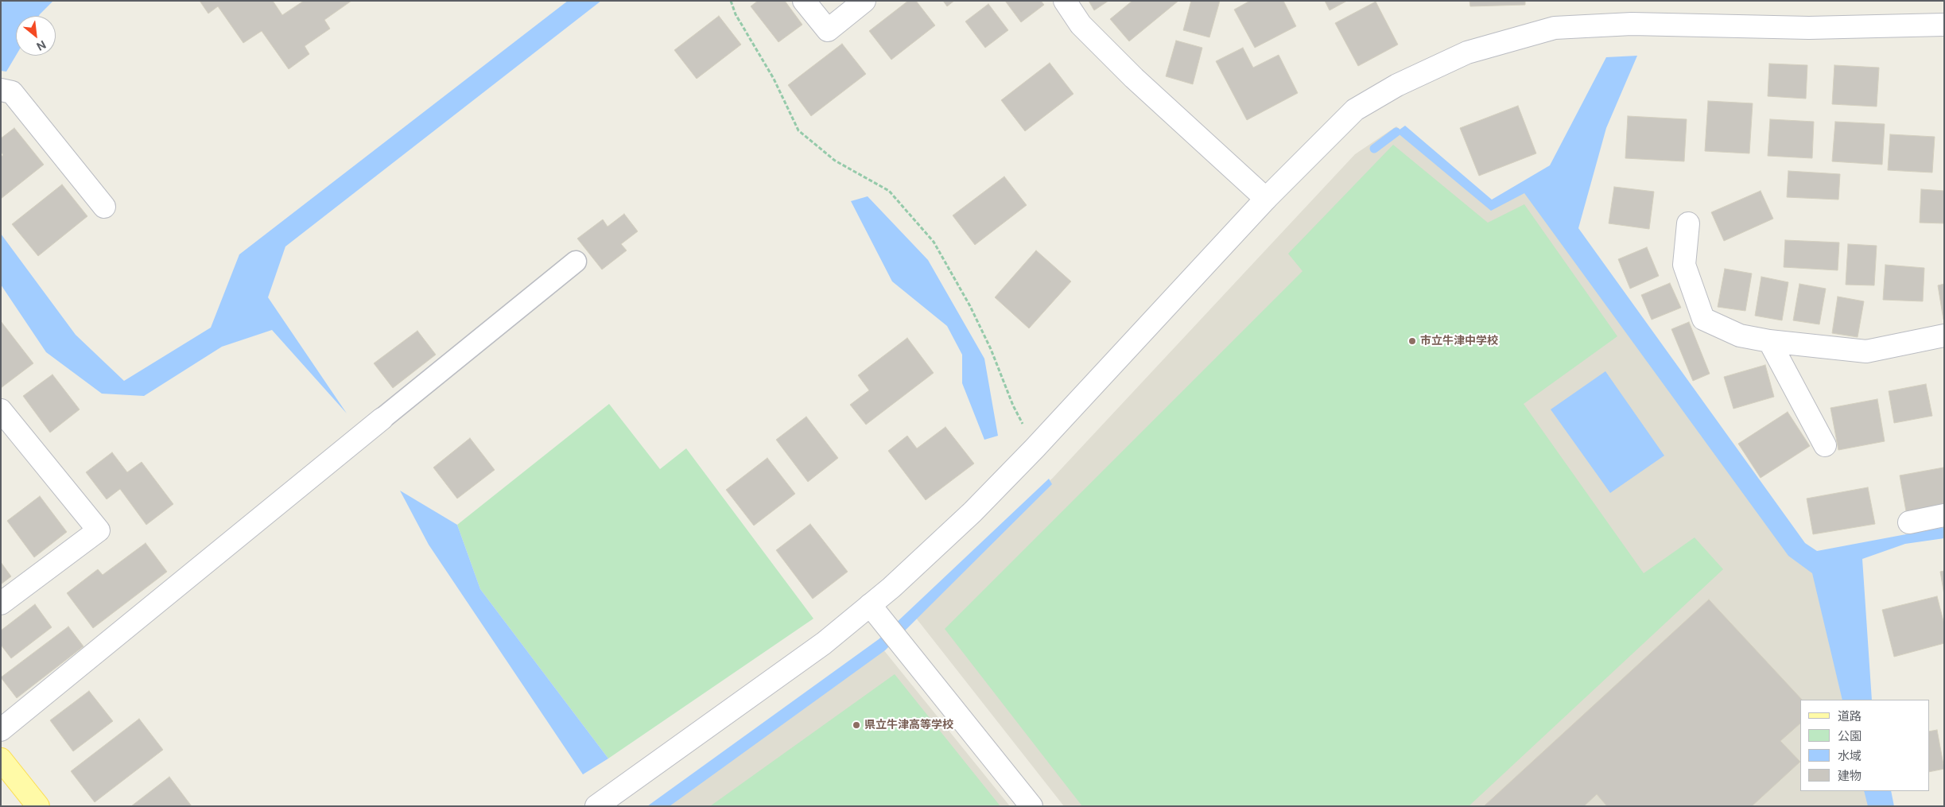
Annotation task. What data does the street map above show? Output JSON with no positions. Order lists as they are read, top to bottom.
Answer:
{
  "places": ["市立牛津中学校", "県立牛津高等学校"],
  "legend": [
    "道路",
    "公園",
    "水域",
    "建物"
  ],
  "north": "bottom right"
}
